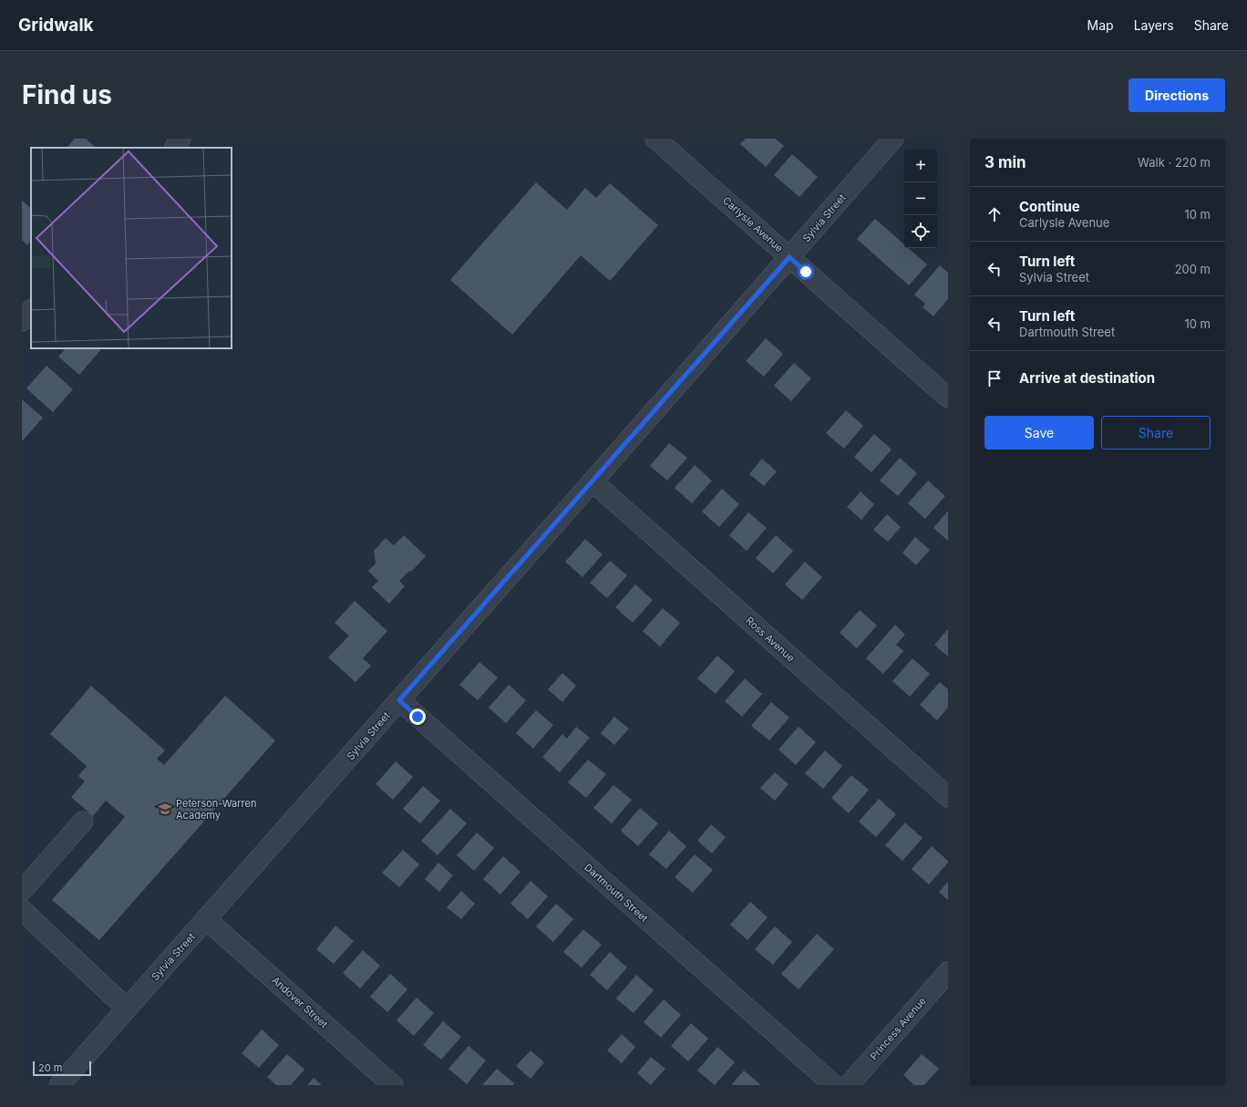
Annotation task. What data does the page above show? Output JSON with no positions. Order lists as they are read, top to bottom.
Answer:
{
  "streets": {
    "street": [
      "Sylvia Street",
      "Carlysle Avenue",
      "Ross Avenue",
      "Dartmouth Street",
      "Andover Street",
      "Princess Avenue"
    ]
  },
  "crossings": [
    ["Sylvia Street", "Carlysle Avenue"],
    ["Sylvia Street", "Ross Avenue"],
    ["Sylvia Street", "Dartmouth Street"],
    ["Sylvia Street", "Andover Street"]
  ],
  "places": {
    "school or university": ["Peterson-Warren Academy"]
  },
  "scale_bar": "20 m",
  "page": {
    "header": "Gridwalk",
    "nav": ["Map", "Layers", "Share"],
    "buttons": [
      "Directions",
      ["Save", "Share"]
    ],
    "title": "Find us",
    "heading": ["3 min", "Walk · 220 m"],
    "map_buttons": ["+", "−"],
    "list": [
      ["Continue", "Carlysle Avenue", "10 m"],
      ["Turn left", "Sylvia Street", "200 m"],
      ["Turn left", "Dartmouth Street", "10 m"],
      "Arrive at destination"
    ],
    "scale": "20 m"
  }
}
